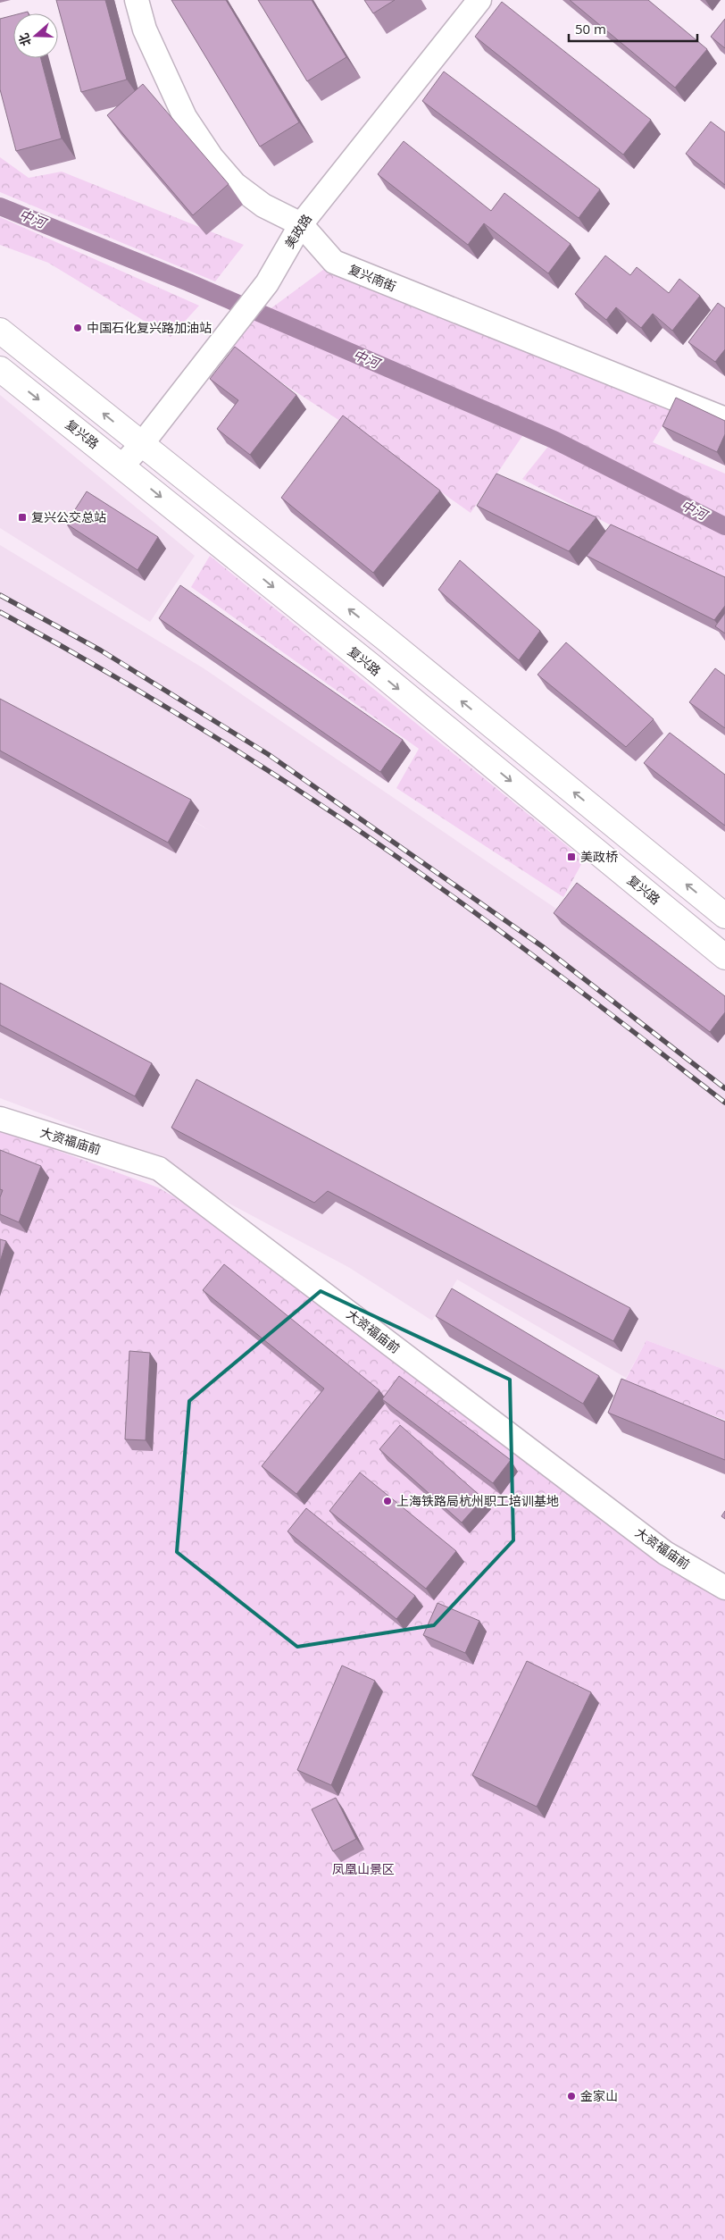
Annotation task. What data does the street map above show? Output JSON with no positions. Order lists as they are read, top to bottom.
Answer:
{
  "streets": {
    "main road": ["复兴路"],
    "street": ["美政路", "复兴南街", "大资福庙前"]
  },
  "crossings": [
    ["美政路", "复兴南街"],
    ["美政路", "复兴路"]
  ],
  "water": ["中河"],
  "parks": ["凤凰山景区"],
  "places": {
    "other": ["中国石化复兴路加油站", "上海铁路局杭州职工培训基地", "金家山"],
    "transit": ["复兴公交总站", "美政桥"]
  },
  "scale_bar": "50 m",
  "north": "left"
}
